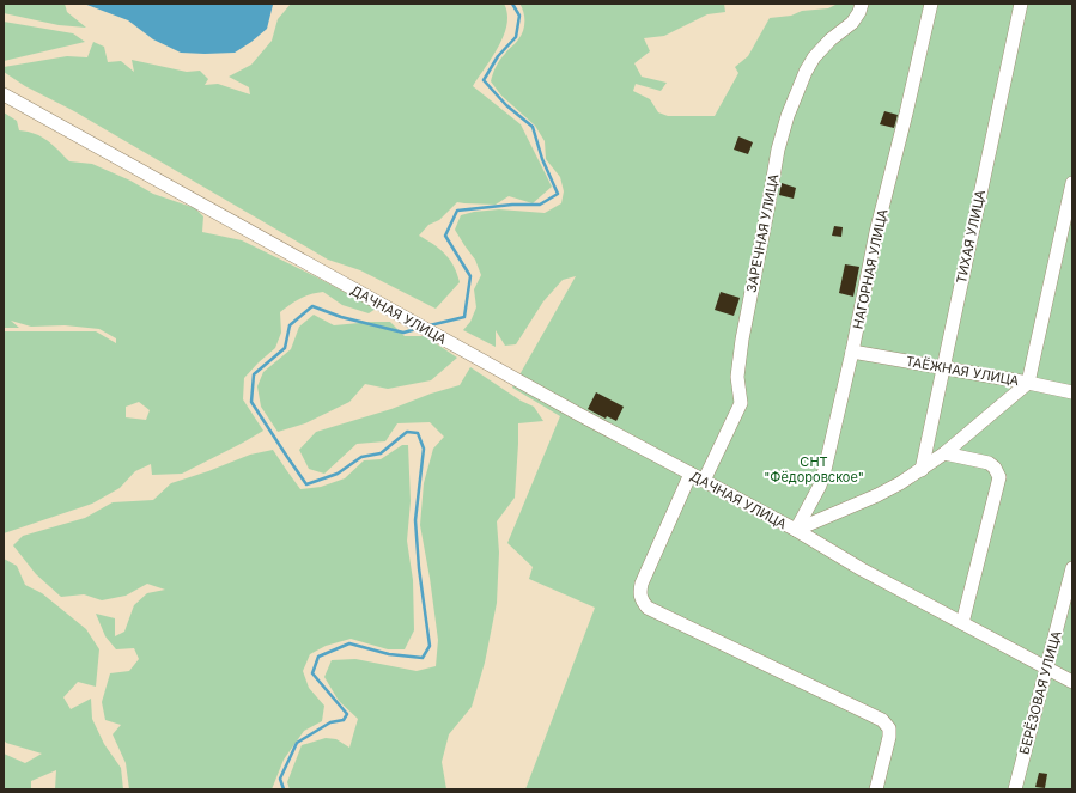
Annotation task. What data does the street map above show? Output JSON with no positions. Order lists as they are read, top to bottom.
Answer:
{
  "streets": {
    "street": [
      "ЗАРЕЧНАЯ УЛИЦА",
      "ТИХАЯ УЛИЦА",
      "НАГОРНАЯ УЛИЦА",
      "ДАЧНАЯ УЛИЦА",
      "ТАЁЖНАЯ УЛИЦА",
      "БЕРЁЗОВАЯ УЛИЦА"
    ]
  },
  "crossings": [
    ["ЗАРЕЧНАЯ УЛИЦА", "ДАЧНАЯ УЛИЦА"],
    ["ТИХАЯ УЛИЦА", "ТАЁЖНАЯ УЛИЦА"],
    ["НАГОРНАЯ УЛИЦА", "ДАЧНАЯ УЛИЦА"],
    ["НАГОРНАЯ УЛИЦА", "ТАЁЖНАЯ УЛИЦА"],
    ["ДАЧНАЯ УЛИЦА", "БЕРЁЗОВАЯ УЛИЦА"]
  ],
  "parks": ["СНТ \"Фёдоровское\""]
}
